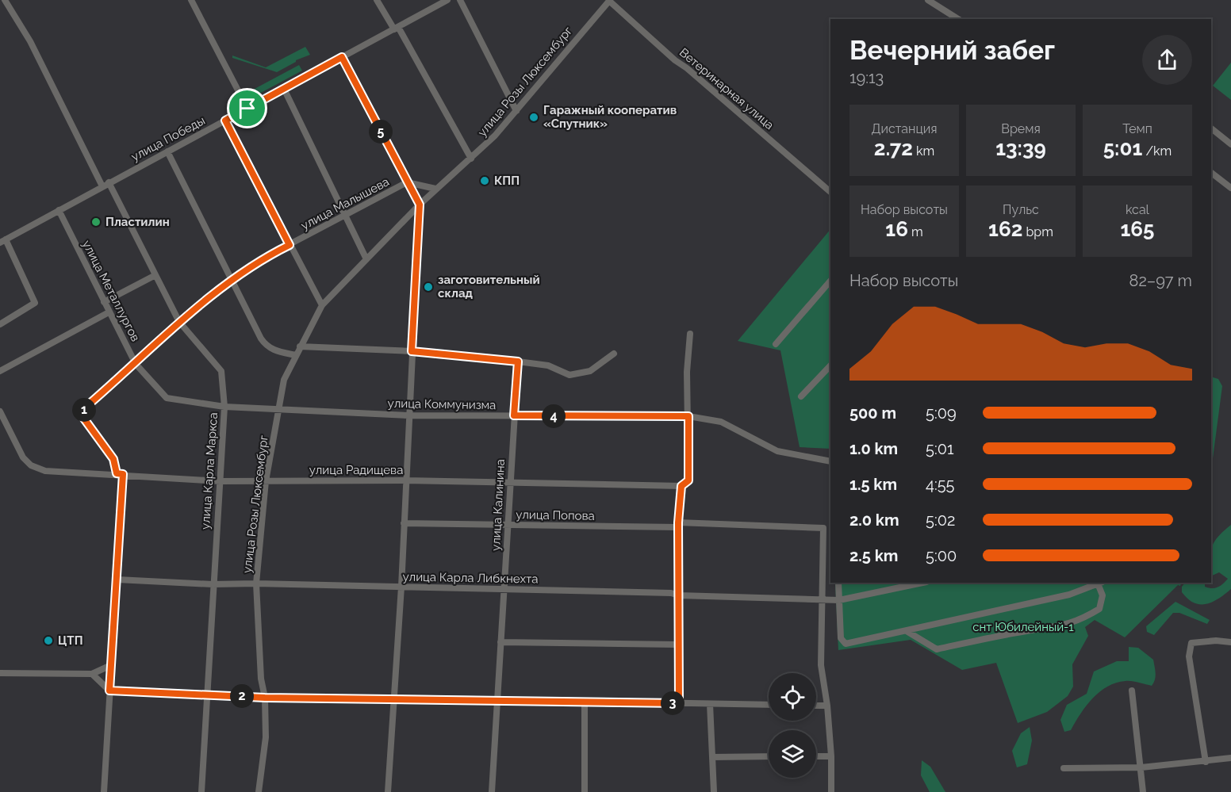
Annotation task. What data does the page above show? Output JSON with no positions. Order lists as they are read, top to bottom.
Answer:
{
  "streets": {
    "street": [
      "улица Розы Люксембург",
      "Ветеринарная улица",
      "улица Победы",
      "улица Малышева",
      "улица Металлургов",
      "улица Коммунизма",
      "улица Радищева",
      "улица Карла Маркса",
      "улица Калинина",
      "улица Попова",
      "улица Карла Либкнехта"
    ]
  },
  "crossings": [
    ["улица Розы Люксембург", "Ветеринарная улица"],
    ["улица Розы Люксембург", "улица Малышева"],
    ["улица Розы Люксембург", "улица Коммунизма"],
    ["улица Розы Люксембург", "улица Радищева"],
    ["улица Розы Люксембург", "улица Карла Либкнехта"],
    ["улица Победы", "улица Металлургов"],
    ["улица Победы", "улица Карла Маркса"],
    ["улица Малышева", "улица Металлургов"],
    ["улица Малышева", "улица Радищева"],
    ["улица Малышева", "улица Карла Маркса"],
    ["улица Металлургов", "улица Коммунизма"],
    ["улица Металлургов", "улица Карла Маркса"],
    ["улица Коммунизма", "улица Карла Маркса"],
    ["улица Коммунизма", "улица Калинина"],
    ["улица Радищева", "улица Карла Маркса"],
    ["улица Радищева", "улица Калинина"],
    ["улица Карла Маркса", "улица Карла Либкнехта"],
    ["улица Калинина", "улица Попова"],
    ["улица Калинина", "улица Карла Либкнехта"],
    ["улица Попова", "улица Карла Либкнехта"]
  ],
  "parks": ["снт Юбилейный-1"],
  "places": [
    "Гаражный кооператив «Спутник»",
    "КПП",
    "Пластилин",
    "заготовительный склад",
    "ЦТП"
  ],
  "page": {
    "heading": ["Вечерний забег", "19:13"],
    "stats": [
      ["Дистанция", "2.72 km"],
      ["Время", "13:39"],
      ["Темп", "5:01 /km"],
      ["Набор высоты", "16 m"],
      ["Пульс", "162 bpm"],
      ["kcal", "165"]
    ],
    "pins": [
      "5",
      "1",
      "4",
      "2",
      "3"
    ],
    "chart": ["Набор высоты", "82–97 m"],
    "list": [
      {
        "name": "500 m",
        "note": "5:09"
      },
      {
        "name": "1.0 km",
        "note": "5:01"
      },
      {
        "name": "1.5 km",
        "note": "4:55"
      },
      {
        "name": "2.0 km",
        "note": "5:02"
      },
      {
        "name": "2.5 km",
        "note": "5:00"
      }
    ]
  }
}
